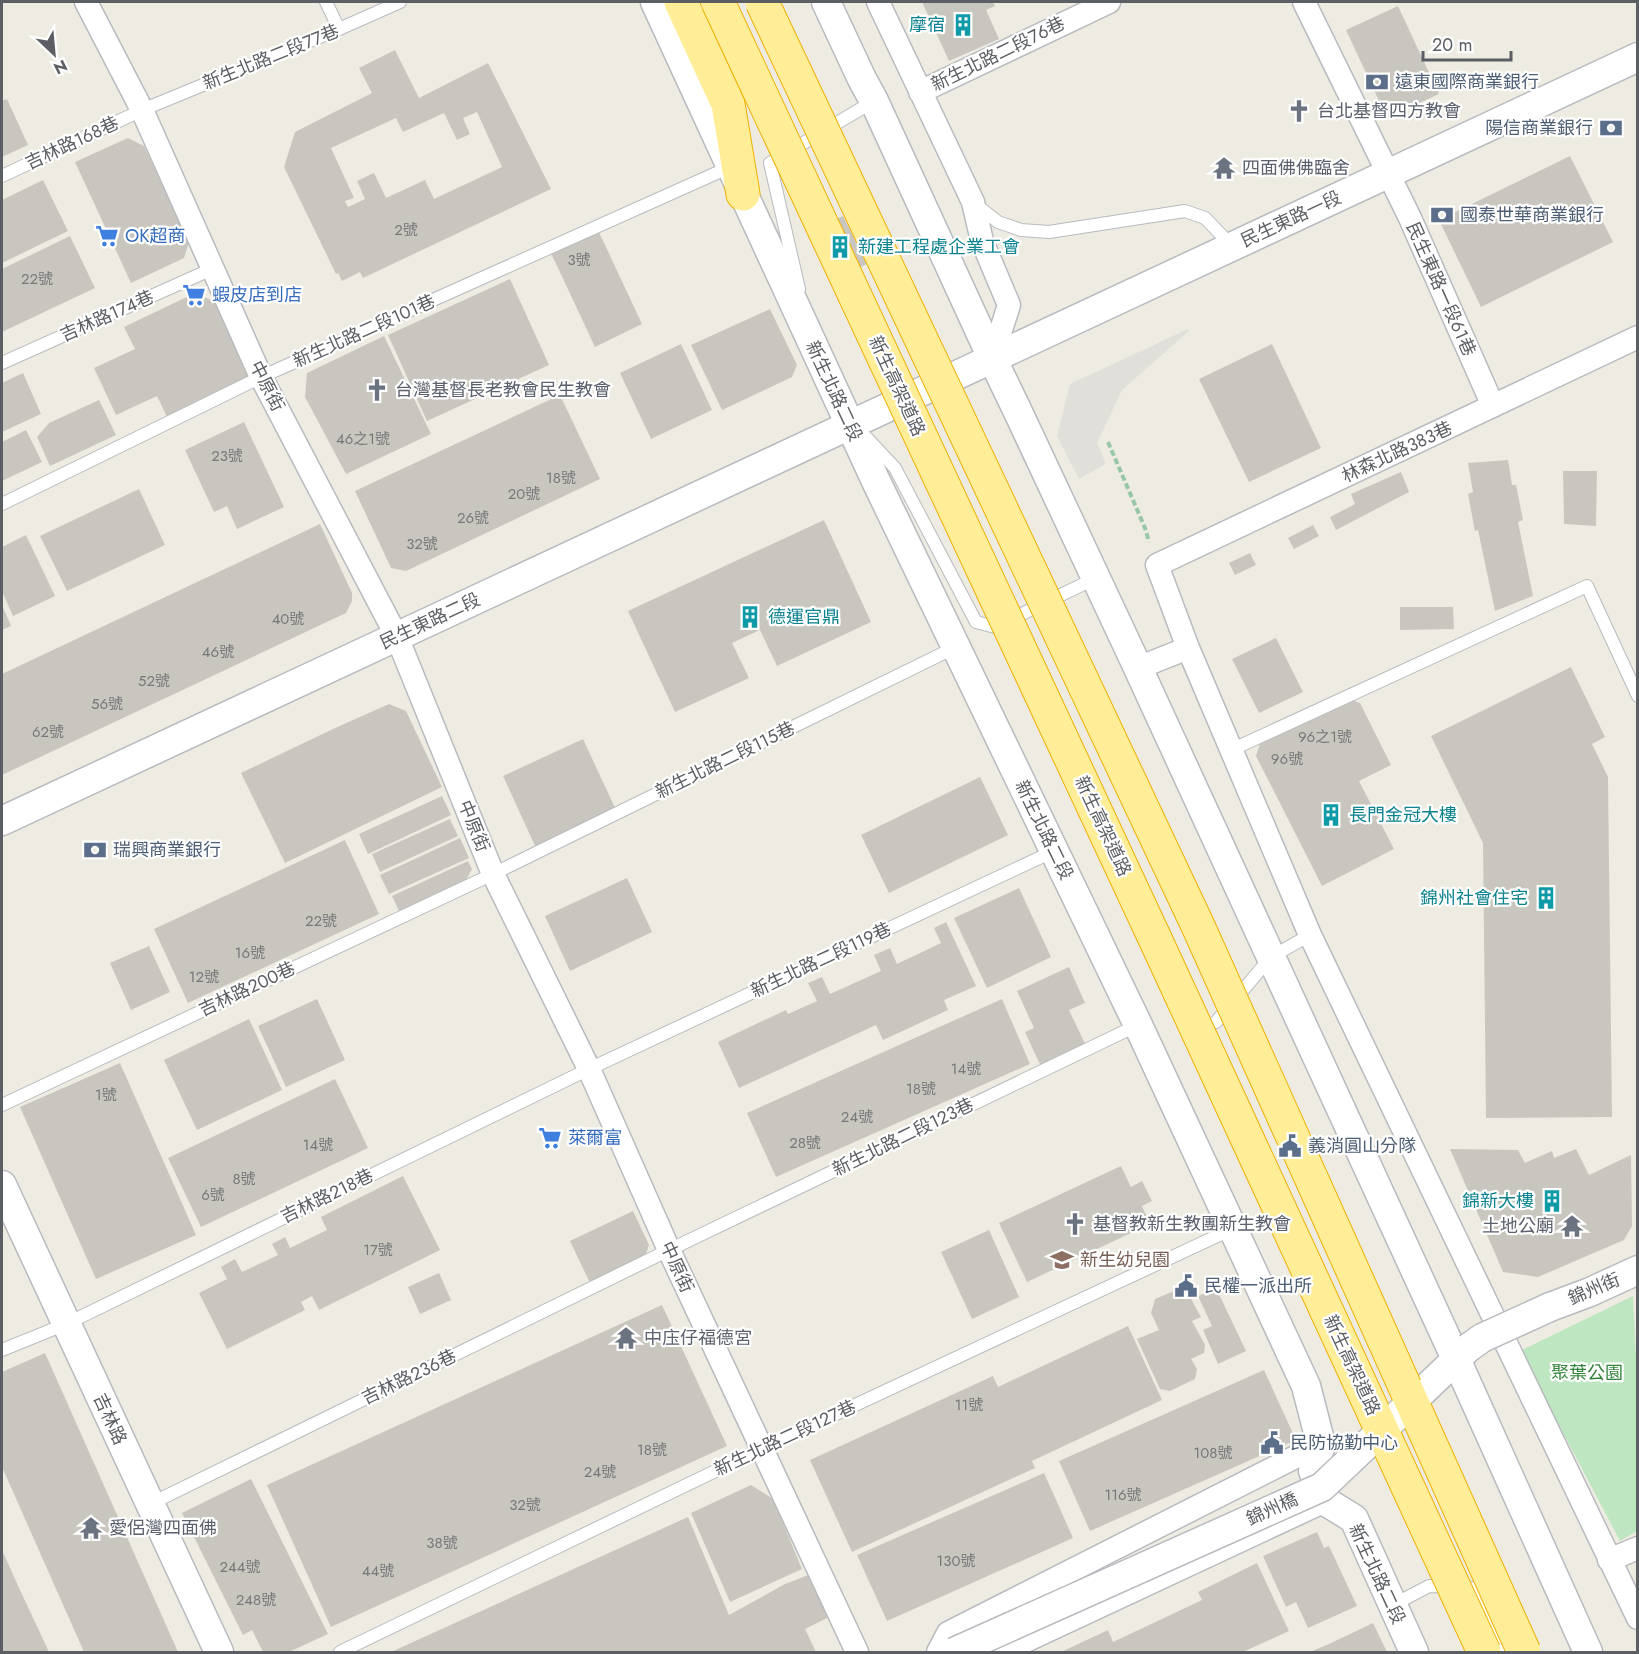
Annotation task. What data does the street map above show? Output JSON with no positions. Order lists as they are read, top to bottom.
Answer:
{
  "streets": {
    "highway": ["新生高架道路"],
    "street": [
      "新生北路二段76巷",
      "民生東路一段",
      "民生東路一段61巷",
      "中原街",
      "新生北路二段",
      "林森北路383巷",
      "民生東路二段",
      "錦州街",
      "吉林路",
      "錦州橋"
    ],
    "lane": [
      "新生北路二段77巷",
      "吉林路168巷",
      "吉林路174巷",
      "新生北路二段101巷",
      "新生北路二段115巷",
      "新生北路二段119巷",
      "吉林路200巷",
      "新生北路二段123巷",
      "吉林路218巷",
      "吉林路236巷",
      "新生北路二段127巷"
    ]
  },
  "crossings": [
    ["新生北路二段77巷", "吉林路168巷"],
    ["新生北路二段77巷", "中原街"],
    ["吉林路168巷", "中原街"],
    ["民生東路一段", "民生東路一段61巷"],
    ["民生東路一段", "新生北路二段"],
    ["民生東路一段", "民生東路二段"],
    ["民生東路一段61巷", "林森北路383巷"],
    ["吉林路174巷", "中原街"],
    ["新生北路二段101巷", "中原街"],
    ["新生北路二段101巷", "新生北路二段"],
    ["中原街", "民生東路二段"],
    ["中原街", "新生北路二段115巷"],
    ["中原街", "新生北路二段119巷"],
    ["中原街", "吉林路200巷"],
    ["中原街", "新生北路二段123巷"],
    ["中原街", "吉林路218巷"],
    ["中原街", "吉林路236巷"],
    ["中原街", "新生北路二段127巷"],
    ["新生北路二段", "民生東路二段"],
    ["新生北路二段", "新生北路二段115巷"],
    ["新生北路二段", "新生北路二段119巷"],
    ["新生北路二段", "新生北路二段123巷"],
    ["新生北路二段", "新生北路二段127巷"],
    ["新生北路二段115巷", "吉林路200巷"],
    ["新生北路二段119巷", "吉林路218巷"],
    ["新生北路二段123巷", "吉林路236巷"],
    ["吉林路218巷", "吉林路"],
    ["錦州街", "錦州橋"],
    ["吉林路236巷", "吉林路"]
  ],
  "parks": ["聚葉公園"],
  "places": {
    "building": [
      "摩宿",
      "新建工程處企業工會",
      "德運官鼎",
      "長門金冠大樓",
      "錦州社會住宅",
      "錦新大樓"
    ],
    "bank": [
      "遠東國際商業銀行",
      "陽信商業銀行",
      "國泰世華商業銀行",
      "瑞興商業銀行"
    ],
    "church": ["台北基督四方教會", "台灣基督長老教會民生教會", "基督教新生教團新生教會"],
    "temple": [
      "四面佛佛臨舍",
      "土地公廟",
      "中庒仔福德宮",
      "愛侶灣四面佛"
    ],
    "supermarket": ["OK超商", "蝦皮店到店", "萊爾富"],
    "public building": ["義消圓山分隊", "民權一派出所", "民防協勤中心"],
    "school or university": ["新生幼兒園"]
  },
  "house_numbers": [
    "2號",
    "3號",
    "22號",
    "46之1號",
    "23號",
    "18號",
    "20號",
    "26號",
    "32號",
    "40號",
    "46號",
    "52號",
    "56號",
    "62號",
    "96之1號",
    "96號",
    "22號",
    "16號",
    "12號",
    "14號",
    "18號",
    "1號",
    "24號",
    "28號",
    "14號",
    "8號",
    "6號",
    "17號",
    "11號",
    "18號",
    "108號",
    "24號",
    "116號",
    "32號",
    "38號",
    "130號",
    "244號",
    "44號",
    "248號"
  ],
  "scale_bar": "20 m",
  "north": "bottom right"
}
